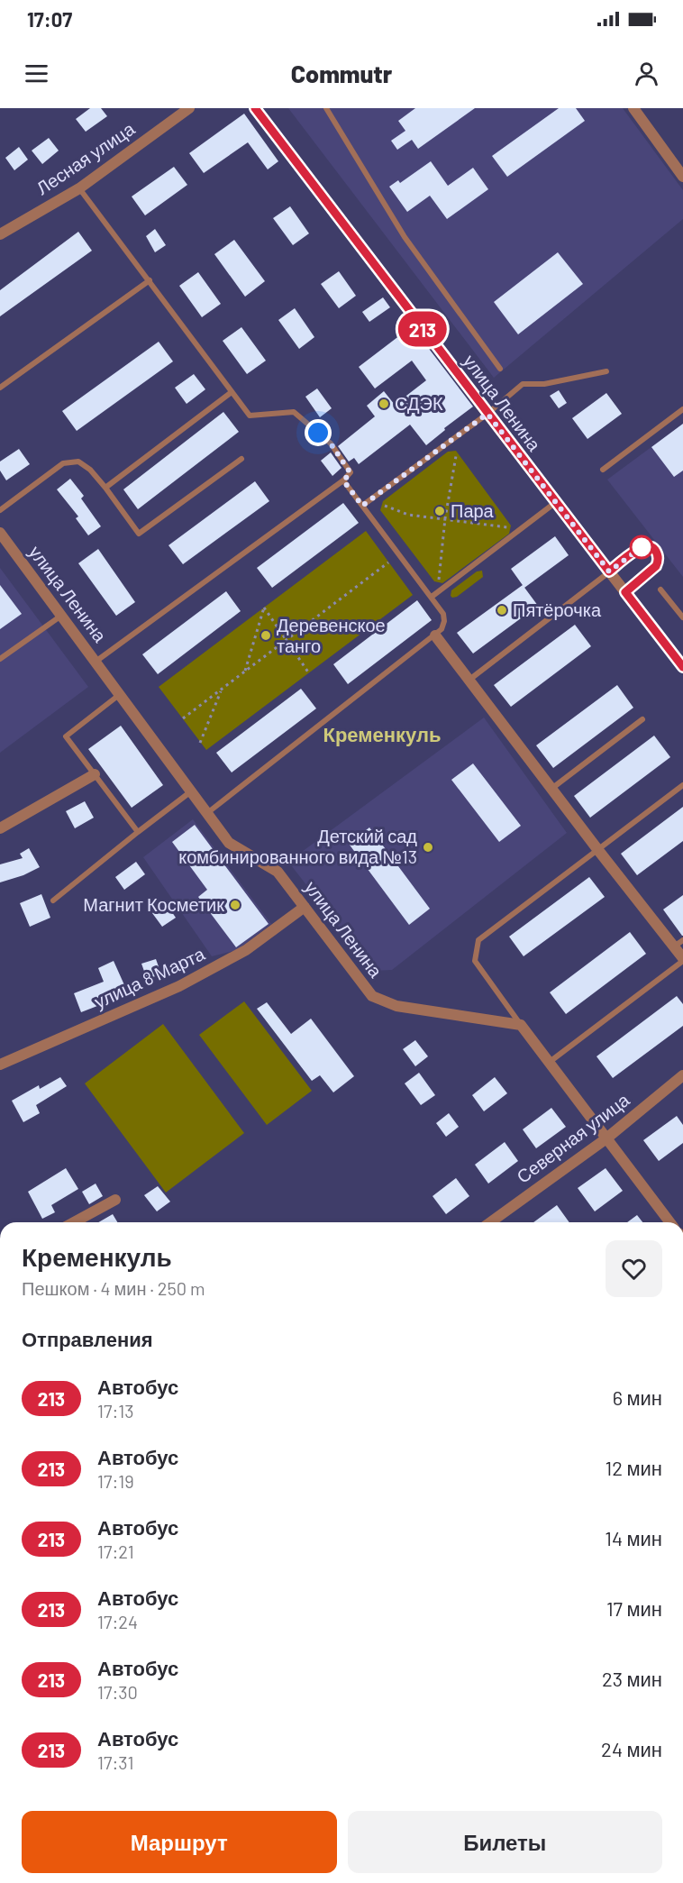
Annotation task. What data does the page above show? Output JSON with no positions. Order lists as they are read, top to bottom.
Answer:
{
  "streets": {
    "street": [
      "Лесная улица",
      "улица Ленина",
      "улица 8 Марта",
      "Северная улица"
    ]
  },
  "crossings": [
    ["улица Ленина", "улица 8 Марта"]
  ],
  "districts": ["Кременкуль"],
  "places": [
    "СДЭК",
    "Пара",
    "Пятёрочка",
    "Деревенское танго",
    "Детский сад комбинированного вида №13",
    "Магнит Косметик"
  ],
  "lines": ["bus line 213"],
  "page": {
    "status": "17:07",
    "header": "Commutr",
    "on_map": "213",
    "heading": [
      ["Кременкуль", "Пешком · 4 мин · 250 m"],
      "Отправления"
    ],
    "list": [
      {
        "mark": "213",
        "name": "Автобус",
        "note": "17:13",
        "value": "6 мин"
      },
      {
        "mark": "213",
        "name": "Автобус",
        "note": "17:19",
        "value": "12 мин"
      },
      {
        "mark": "213",
        "name": "Автобус",
        "note": "17:21",
        "value": "14 мин"
      },
      {
        "mark": "213",
        "name": "Автобус",
        "note": "17:24",
        "value": "17 мин"
      },
      {
        "mark": "213",
        "name": "Автобус",
        "note": "17:30",
        "value": "23 мин"
      },
      {
        "mark": "213",
        "name": "Автобус",
        "note": "17:31",
        "value": "24 мин"
      }
    ],
    "buttons": ["Маршрут", "Билеты"]
  }
}
